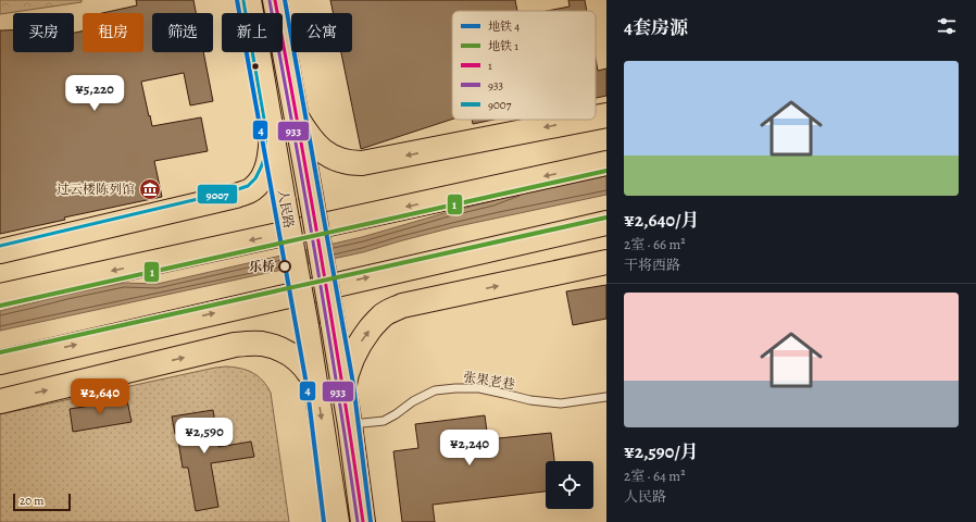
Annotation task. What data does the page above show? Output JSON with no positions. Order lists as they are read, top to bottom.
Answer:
{
  "streets": {
    "main road": ["人民路"],
    "lane": ["张果老巷"]
  },
  "crossings": [
    ["人民路", "张果老巷"]
  ],
  "places": {
    "museum": ["过云楼陈列馆"],
    "other": ["乐桥"]
  },
  "lines": [
    "metro line 4",
    "transit line 1",
    "transit line 933",
    "transit line 9007",
    "metro line 1"
  ],
  "legend": [
    "地铁 4",
    "地铁 1",
    "1",
    "933",
    "9007"
  ],
  "scale_bar": "20 m",
  "page": {
    "heading": "4套房源",
    "chip": [
      "买房",
      "租房",
      "筛选",
      "新上",
      "公寓"
    ],
    "list": [
      {
        "name": "¥2,640/月",
        "note": "2室 · 66 m² · 干将西路"
      },
      {
        "name": "¥2,590/月",
        "note": "2室 · 64 m² · 人民路"
      }
    ],
    "price": [
      "¥5,220",
      "¥2,640",
      "¥2,590",
      "¥2,240"
    ],
    "scale": "20 m"
  }
}
